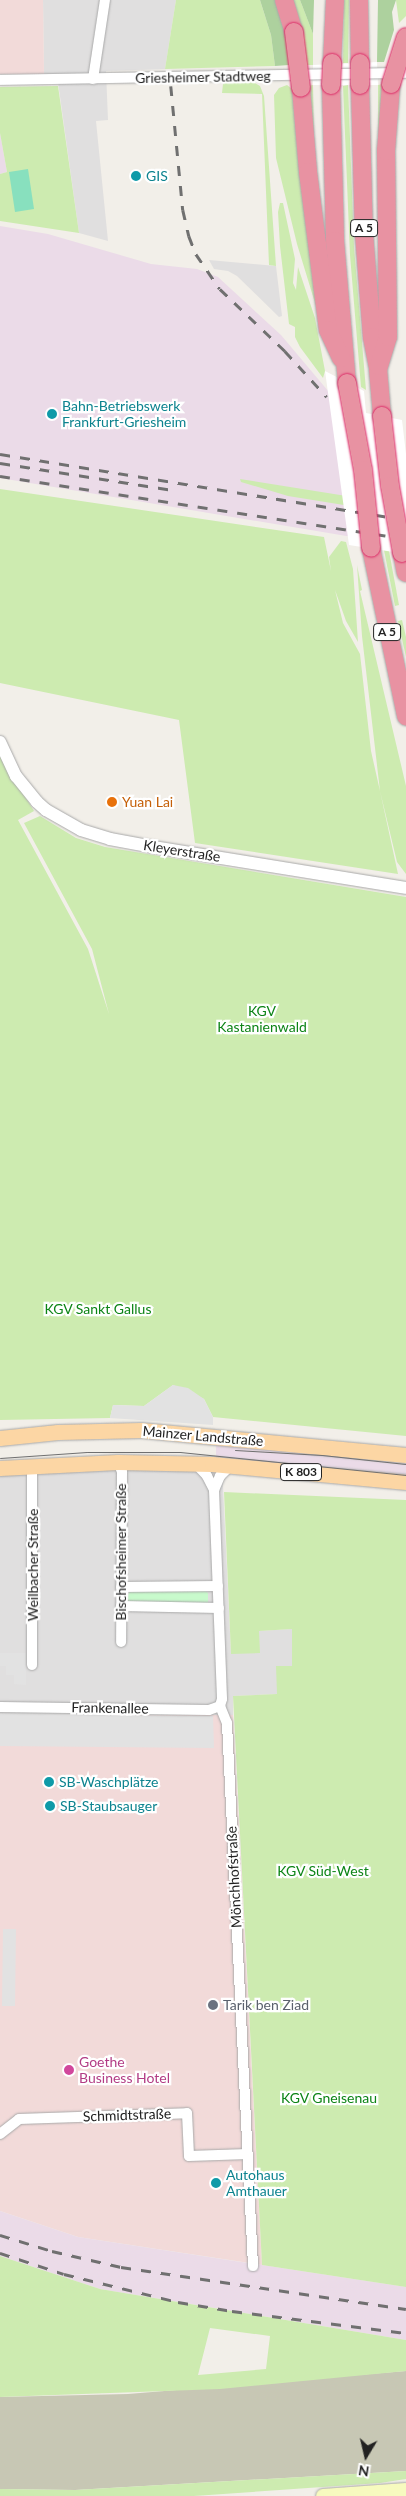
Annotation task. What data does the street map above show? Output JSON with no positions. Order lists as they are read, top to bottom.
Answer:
{
  "streets": {
    "highway": ["A 5"],
    "main road": ["Mainzer Landstraße", "K 803"],
    "street": [
      "Griesheimer Stadtweg",
      "Kleyerstraße",
      "Bischofsheimer Straße",
      "Weilbacher Straße",
      "Frankenallee",
      "Mönchhofstraße",
      "Schmidtstraße"
    ]
  },
  "crossings": [
    ["Mainzer Landstraße", "Bischofsheimer Straße"],
    ["Mainzer Landstraße", "Weilbacher Straße"],
    ["Frankenallee", "Mönchhofstraße"],
    ["Mönchhofstraße", "Schmidtstraße"]
  ],
  "parks": [
    "KGV Kastanienwald",
    "KGV Sankt Gallus",
    "KGV Süd-West",
    "KGV Gneisenau"
  ],
  "places": [
    "GIS",
    "Bahn-Betriebswerk Frankfurt-Griesheim",
    "Yuan Lai",
    "SB-Waschplätze",
    "SB-Staubsauger",
    "Tarik ben Ziad",
    "Goethe Business Hotel",
    "Autohaus Amthauer"
  ],
  "north": "bottom"
}
